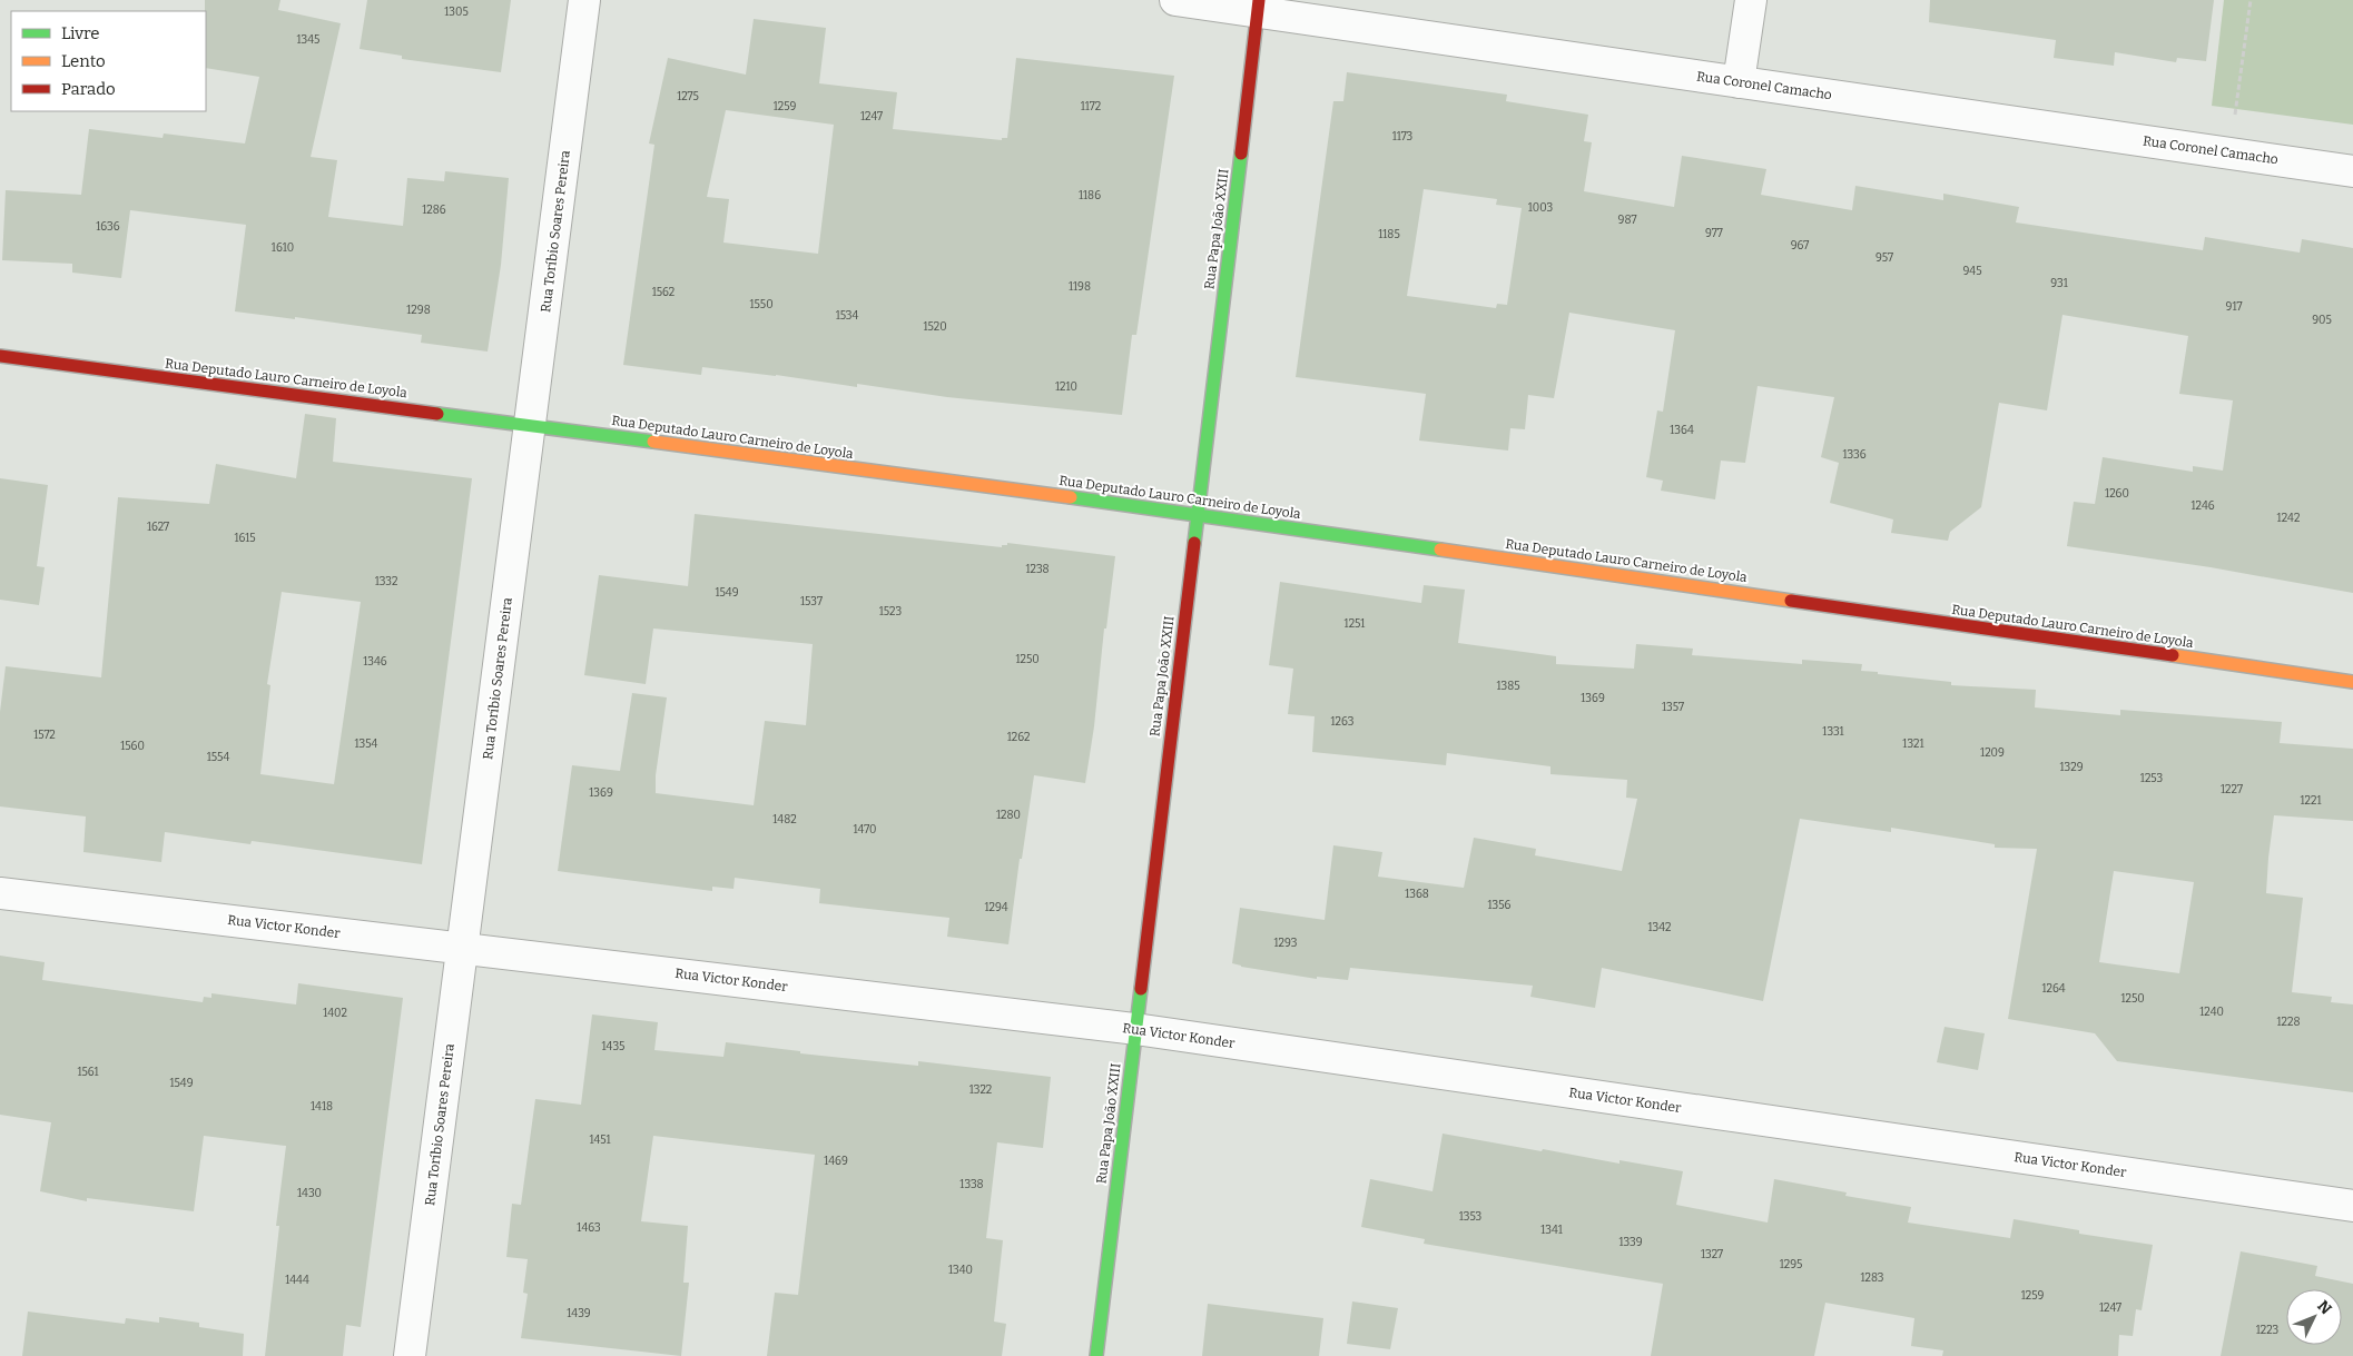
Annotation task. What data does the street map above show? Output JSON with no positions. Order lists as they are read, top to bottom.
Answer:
{
  "streets": {
    "street": [
      "Rua Coronel Camacho",
      "Rua Papa João XXIII",
      "Rua Toríbio Soares Pereira",
      "Rua Deputado Lauro Carneiro de Loyola",
      "Rua Victor Konder"
    ]
  },
  "crossings": [
    ["Rua Coronel Camacho", "Rua Papa João XXIII"],
    ["Rua Papa João XXIII", "Rua Deputado Lauro Carneiro de Loyola"],
    ["Rua Papa João XXIII", "Rua Victor Konder"],
    ["Rua Toríbio Soares Pereira", "Rua Deputado Lauro Carneiro de Loyola"],
    ["Rua Toríbio Soares Pereira", "Rua Victor Konder"]
  ],
  "house_numbers": [
    "1305",
    "1345",
    "1275",
    "1259",
    "1172",
    "1247",
    "1173",
    "1186",
    "1003",
    "1286",
    "987",
    "1636",
    "977",
    "1185",
    "967",
    "1610",
    "957",
    "945",
    "931",
    "1198",
    "1562",
    "1550",
    "917",
    "1298",
    "1534",
    "905",
    "1520",
    "1210",
    "1364",
    "1336",
    "1260",
    "1246",
    "1242",
    "1627",
    "1615",
    "1238",
    "1332",
    "1549",
    "1537",
    "1523",
    "1251",
    "1250",
    "1346",
    "1385",
    "1369",
    "1357",
    "1263",
    "1331",
    "1572",
    "1262",
    "1354",
    "1321",
    "1560",
    "1209",
    "1554",
    "1329",
    "1253",
    "1227",
    "1369",
    "1221",
    "1280",
    "1482",
    "1470",
    "1368",
    "1356",
    "1294",
    "1342",
    "1293",
    "1264",
    "1250",
    "1240",
    "1402",
    "1228",
    "1435",
    "1561",
    "1549",
    "1322",
    "1418",
    "1451",
    "1469",
    "1338",
    "1430",
    "1353",
    "1463",
    "1341",
    "1339",
    "1327",
    "1295",
    "1340",
    "1283",
    "1444",
    "1259",
    "1247",
    "1439",
    "1223"
  ],
  "legend": ["Livre", "Lento", "Parado"],
  "north": "top right"
}
